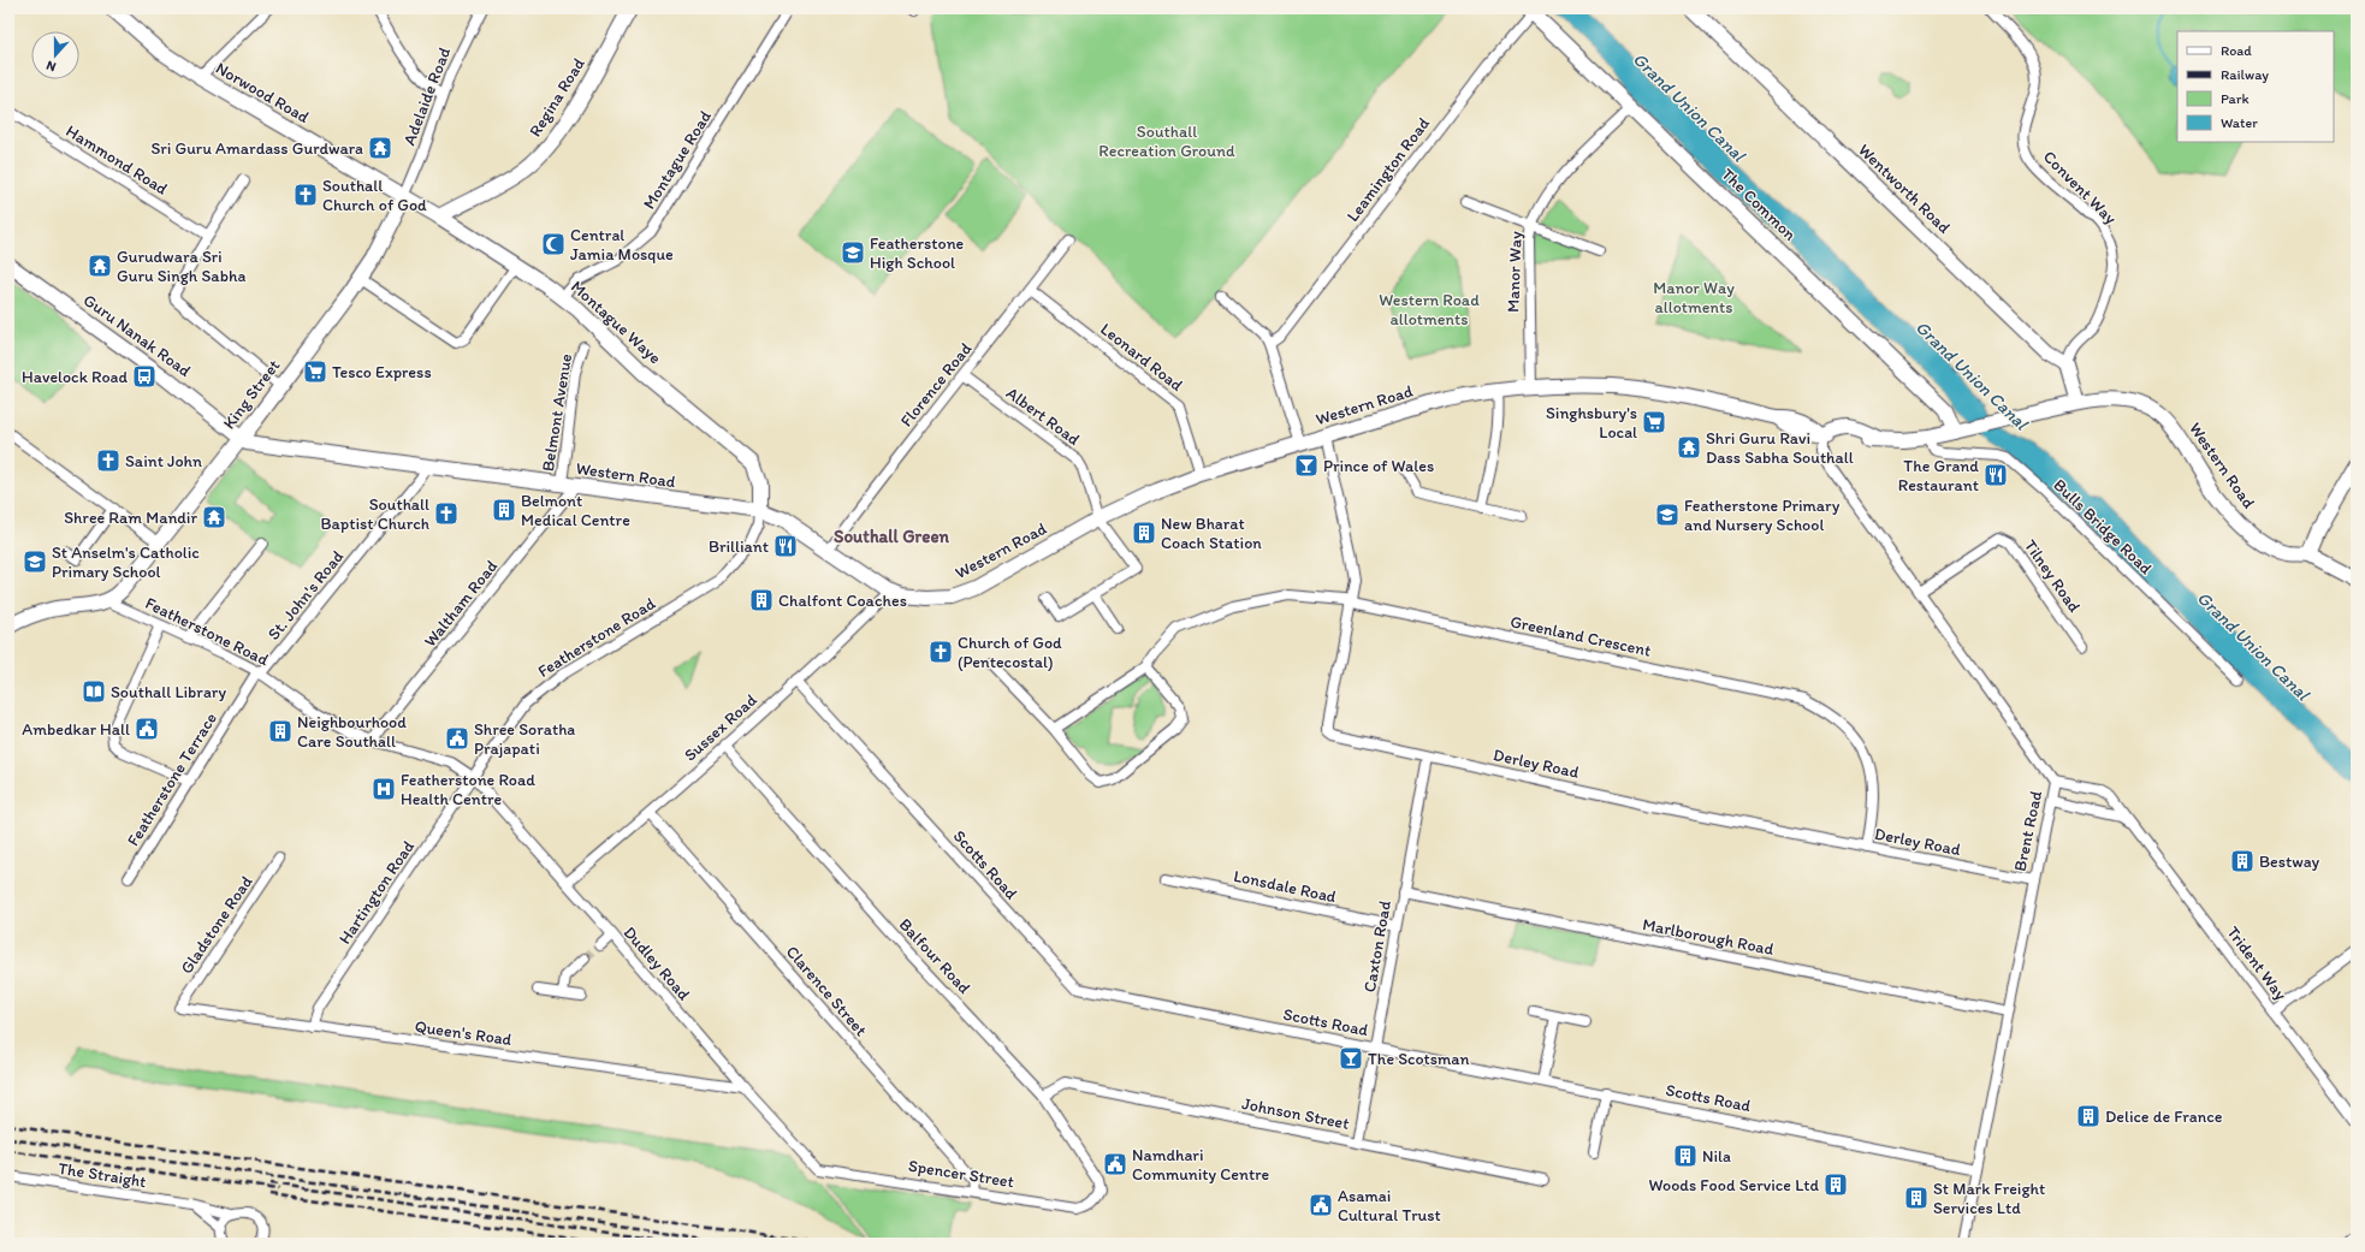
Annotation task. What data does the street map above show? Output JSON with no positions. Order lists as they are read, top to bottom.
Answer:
{
  "streets": {
    "street": [
      "Norwood Road",
      "Adelaide Road",
      "Regina Road",
      "Hammond Road",
      "Montague Road",
      "Leamington Road",
      "Convent Way",
      "Wentworth Road",
      "The Common",
      "Manor Way",
      "Montague Waye",
      "Guru Nanak Road",
      "Leonard Road",
      "Florence Road",
      "King Street",
      "Western Road",
      "Belmont Avenue",
      "Albert Road",
      "Bulls Bridge Road",
      "Tilney Road",
      "St. John's Road",
      "Waltham Road",
      "Featherstone Road",
      "Greenland Crescent",
      "Sussex Road",
      "Derley Road",
      "Featherstone Terrace",
      "Brent Road",
      "Scotts Road",
      "Lonsdale Road",
      "Hartington Road",
      "Gladstone Road",
      "Marlborough Road",
      "Caxton Road",
      "Balfour Road",
      "Dudley Road",
      "Trident Way",
      "Clarence Street",
      "Queen's Road",
      "Johnson Street",
      "Spencer Street",
      "The Straight"
    ]
  },
  "crossings": [
    ["Norwood Road", "Adelaide Road"],
    ["Norwood Road", "Montague Waye"],
    ["Norwood Road", "King Street"],
    ["Adelaide Road", "Montague Waye"],
    ["Adelaide Road", "King Street"],
    ["Regina Road", "Montague Waye"],
    ["Montague Road", "Montague Waye"],
    ["Leamington Road", "The Common"],
    ["Convent Way", "Wentworth Road"],
    ["The Common", "Manor Way"],
    ["The Common", "Western Road"],
    ["Manor Way", "Western Road"],
    ["Montague Waye", "King Street"],
    ["Montague Waye", "Western Road"],
    ["Montague Waye", "Featherstone Road"],
    ["Guru Nanak Road", "King Street"],
    ["Guru Nanak Road", "Western Road"],
    ["Leonard Road", "Florence Road"],
    ["Leonard Road", "Western Road"],
    ["Florence Road", "Western Road"],
    ["Florence Road", "Albert Road"],
    ["King Street", "Western Road"],
    ["King Street", "Featherstone Road"],
    ["Western Road", "Belmont Avenue"],
    ["Western Road", "Albert Road"],
    ["Western Road", "Bulls Bridge Road"],
    ["Western Road", "St. John's Road"],
    ["Western Road", "Waltham Road"],
    ["Western Road", "Featherstone Road"],
    ["Western Road", "Sussex Road"],
    ["Western Road", "Derley Road"],
    ["Western Road", "Brent Road"],
    ["Belmont Avenue", "Waltham Road"],
    ["Tilney Road", "Brent Road"],
    ["St. John's Road", "Featherstone Road"],
    ["St. John's Road", "Featherstone Terrace"],
    ["Waltham Road", "Featherstone Road"],
    ["Featherstone Road", "Featherstone Terrace"],
    ["Featherstone Road", "Hartington Road"],
    ["Featherstone Road", "Dudley Road"],
    ["Greenland Crescent", "Derley Road"],
    ["Sussex Road", "Scotts Road"],
    ["Sussex Road", "Balfour Road"],
    ["Sussex Road", "Dudley Road"],
    ["Sussex Road", "Clarence Street"],
    ["Derley Road", "Brent Road"],
    ["Derley Road", "Caxton Road"],
    ["Brent Road", "Scotts Road"],
    ["Brent Road", "Marlborough Road"],
    ["Brent Road", "Trident Way"],
    ["Scotts Road", "Caxton Road"],
    ["Lonsdale Road", "Caxton Road"],
    ["Hartington Road", "Dudley Road"],
    ["Hartington Road", "Queen's Road"],
    ["Gladstone Road", "Queen's Road"],
    ["Marlborough Road", "Caxton Road"],
    ["Caxton Road", "Johnson Street"],
    ["Balfour Road", "Johnson Street"],
    ["Balfour Road", "Spencer Street"],
    ["Dudley Road", "Queen's Road"],
    ["Dudley Road", "Spencer Street"],
    ["Clarence Street", "Spencer Street"]
  ],
  "districts": ["Southall Green"],
  "water": ["Grand Union Canal"],
  "parks": ["Southall Recreation Ground", "Manor Way allotments", "Western Road allotments"],
  "places": {
    "temple": [
      "Sri Guru Amardass Gurdwara",
      "Gurudwara Sri Guru Singh Sabha",
      "Shri Guru Ravi Dass Sabha Southall",
      "Shree Ram Mandir"
    ],
    "church": [
      "Southall Church of God",
      "Saint John",
      "Southall Baptist Church",
      "Church of God (Pentecostal)"
    ],
    "mosque": ["Central Jamia Mosque"],
    "school or university": ["Featherstone High School", "Featherstone Primary and Nursery School", "St Anselm's Catholic Primary School"],
    "supermarket": ["Tesco Express", "Singhsbury's Local"],
    "bus stop": ["Havelock Road"],
    "bar": ["Prince of Wales", "The Scotsman"],
    "restaurant": ["The Grand Restaurant", "Brilliant"],
    "building": [
      "Belmont Medical Centre",
      "New Bharat Coach Station",
      "Chalfont Coaches",
      "Neighbourhood Care Southall",
      "Bestway",
      "Delice de France",
      "Nila",
      "Woods Food Service Ltd",
      "St Mark Freight Services Ltd"
    ],
    "library": ["Southall Library"],
    "public building": [
      "Ambedkar Hall",
      "Shree Soratha Prajapati",
      "Namdhari Community Centre",
      "Asamai Cultural Trust"
    ],
    "hospital": ["Featherstone Road Health Centre"]
  },
  "legend": [
    "Road",
    "Railway",
    "Park",
    "Water"
  ],
  "north": "bottom"
}
